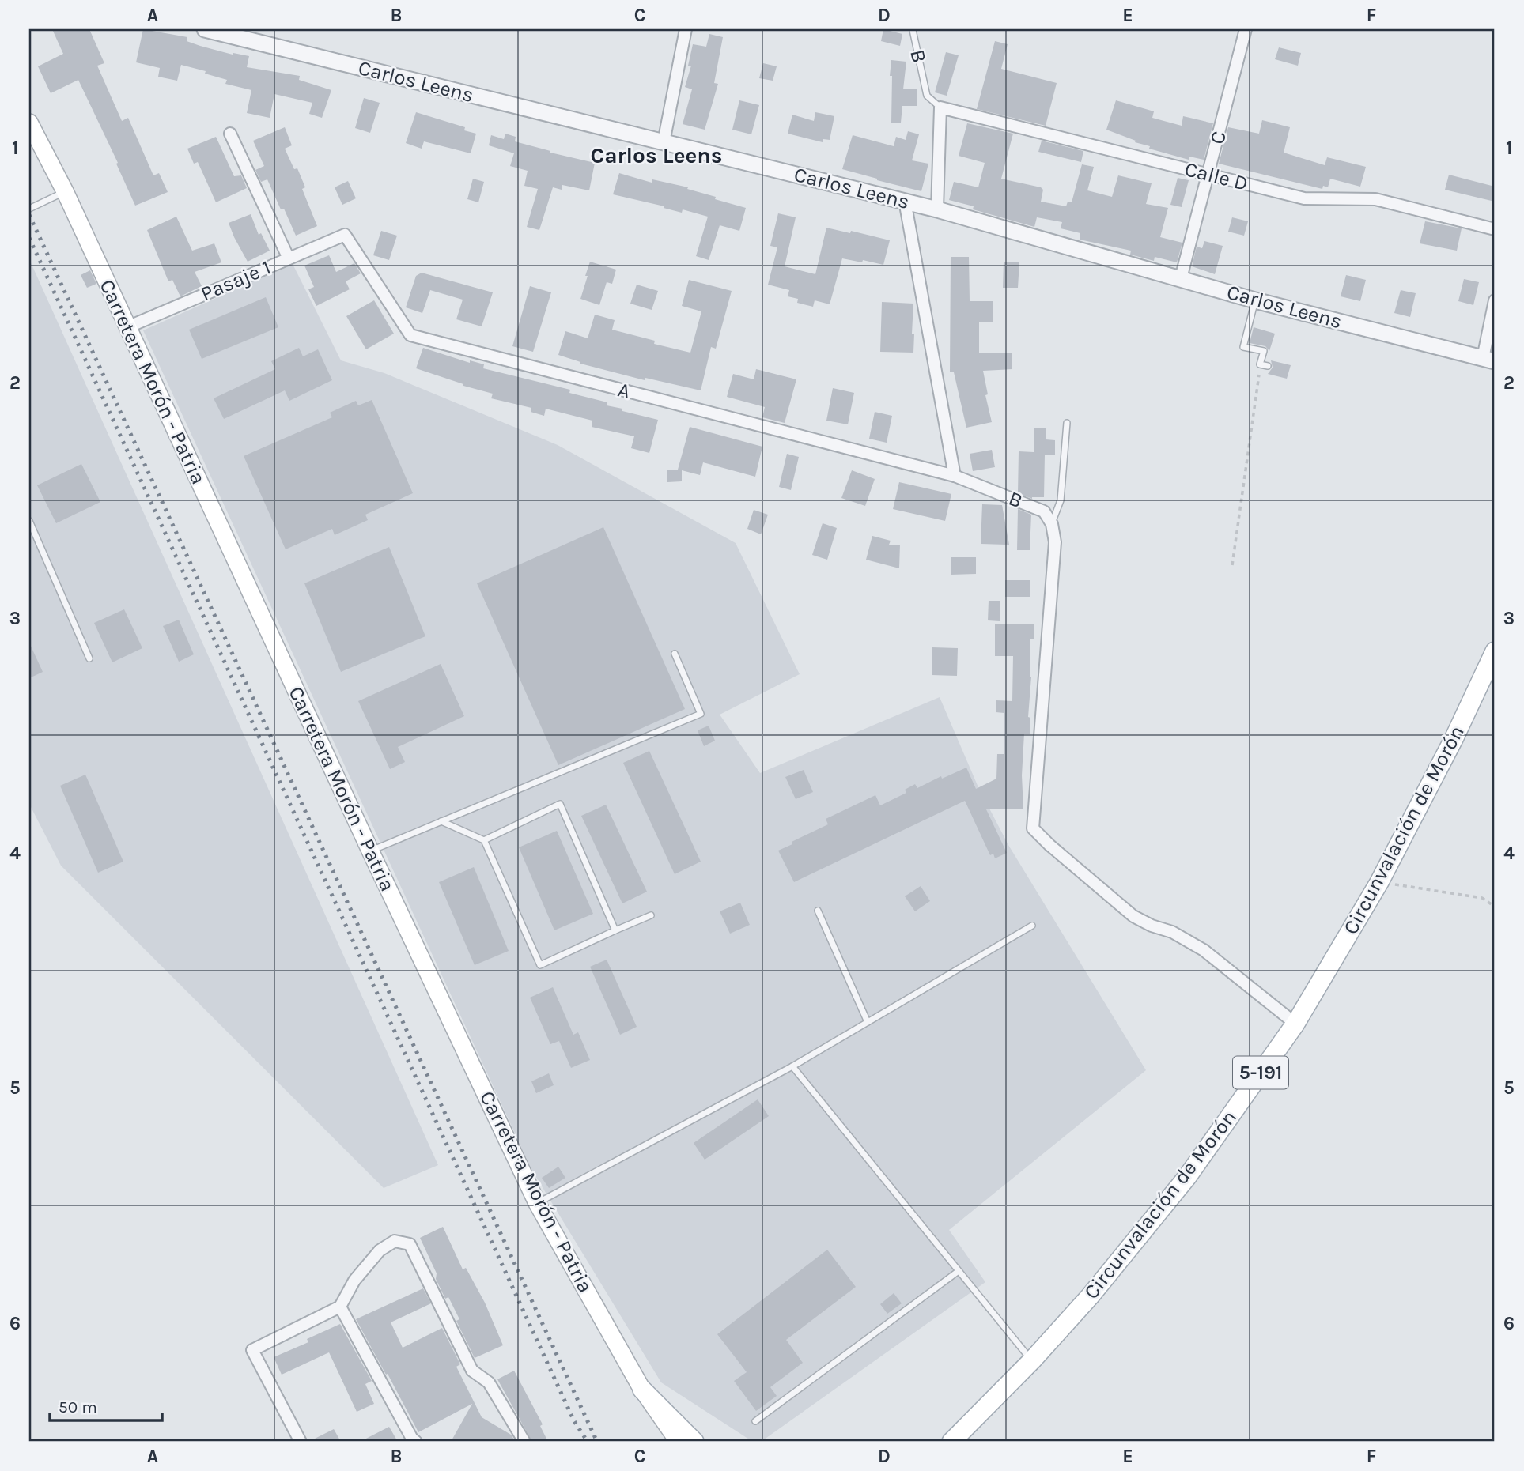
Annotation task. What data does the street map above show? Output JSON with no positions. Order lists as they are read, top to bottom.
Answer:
{
  "streets": {
    "main road": ["Carretera Morón - Patria", "Circunvalación de Morón", "5-191"],
    "street": [
      "B",
      "Carlos Leens",
      "C",
      "Calle D",
      "Pasaje 1",
      "A"
    ]
  },
  "crossings": [
    ["B", "Calle D"],
    ["B", "A"],
    ["Carlos Leens", "C"],
    ["C", "Calle D"],
    ["Pasaje 1", "Carretera Morón - Patria"],
    ["Pasaje 1", "A"]
  ],
  "districts": ["Carlos Leens"],
  "scale_bar": "50 m",
  "grid": {
    "columns": [
      "A",
      "B",
      "C",
      "D",
      "E",
      "F"
    ],
    "rows": [
      "1",
      "2",
      "3",
      "4",
      "5",
      "6"
    ]
  }
}
